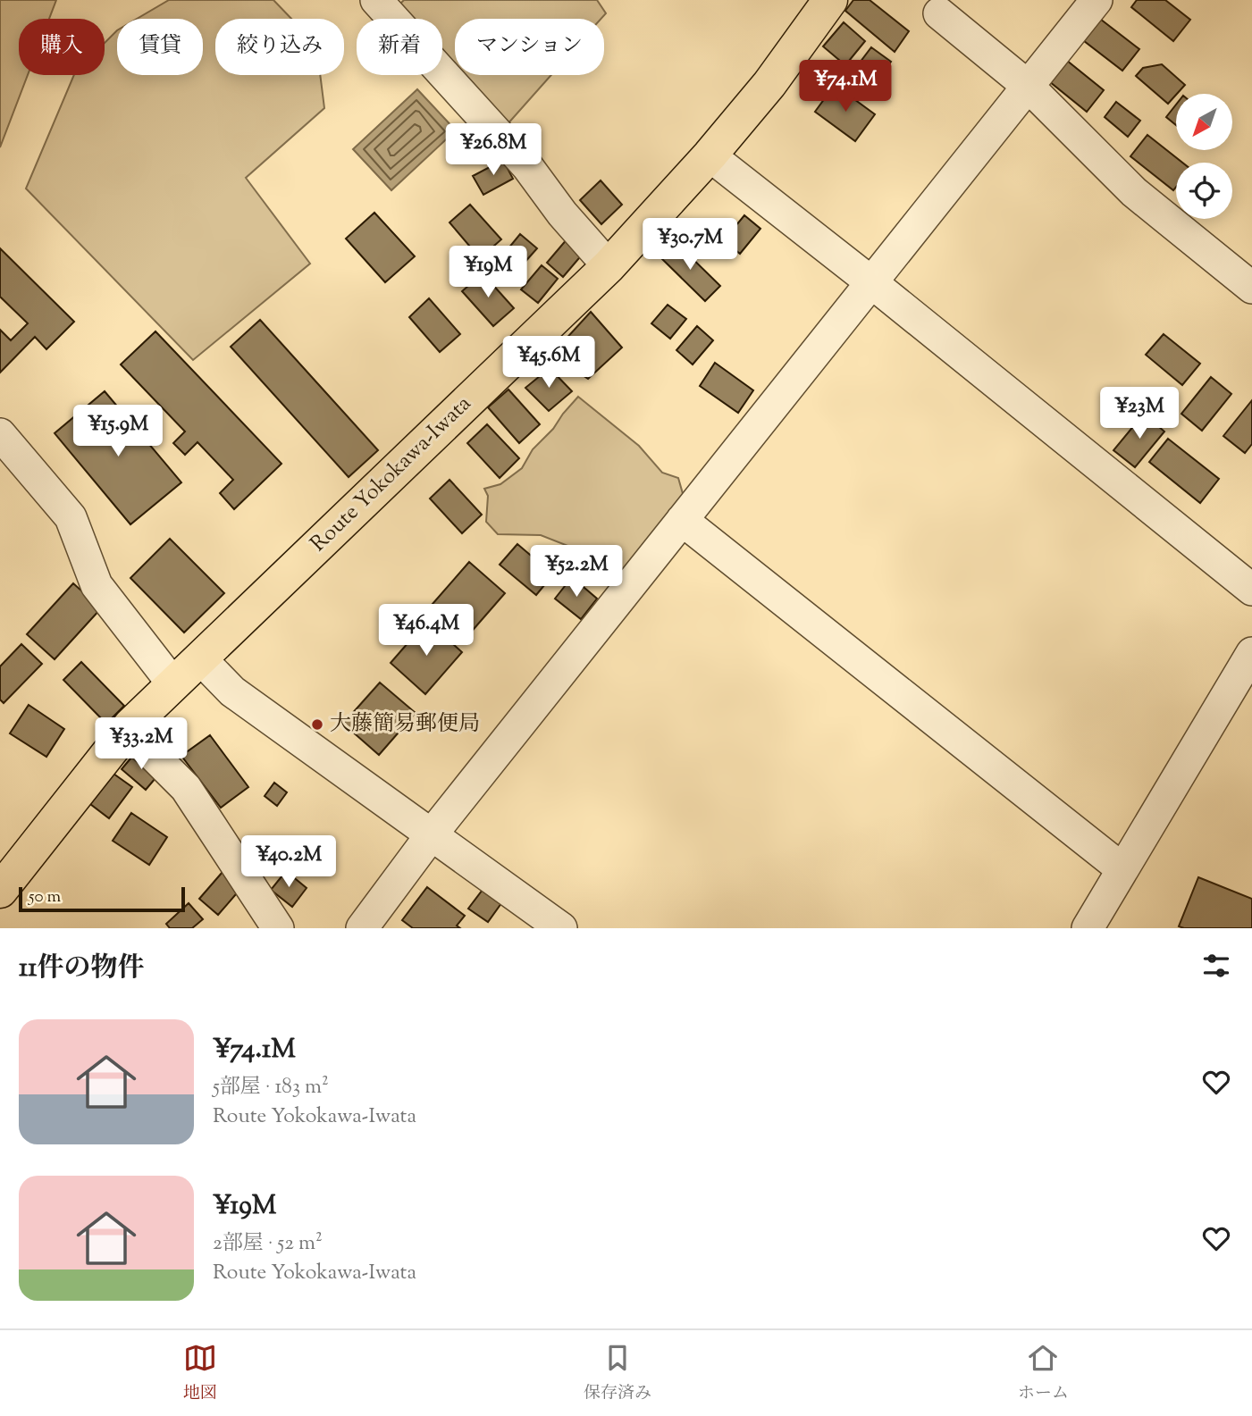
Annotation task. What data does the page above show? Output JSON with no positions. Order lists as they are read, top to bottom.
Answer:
{
  "streets": {
    "main road": ["Route Yokokawa-Iwata"]
  },
  "places": ["大藤簡易郵便局"],
  "scale_bar": "50 m",
  "north": "bottom left",
  "page": {
    "chip": [
      "購入",
      "賃貸",
      "絞り込み",
      "新着",
      "マンション"
    ],
    "price": [
      "¥74.1M",
      "¥26.8M",
      "¥30.7M",
      "¥19M",
      "¥45.6M",
      "¥23M",
      "¥15.9M",
      "¥52.2M",
      "¥46.4M",
      "¥33.2M",
      "¥40.2M"
    ],
    "scale": "50 m",
    "heading": "11件の物件",
    "list": [
      {
        "name": "¥74.1M",
        "note": "5部屋 · 183 m² · Route Yokokawa-Iwata"
      },
      {
        "name": "¥19M",
        "note": "2部屋 · 52 m² · Route Yokokawa-Iwata"
      }
    ],
    "tabs": ["地図", "保存済み", "ホーム"]
  }
}
